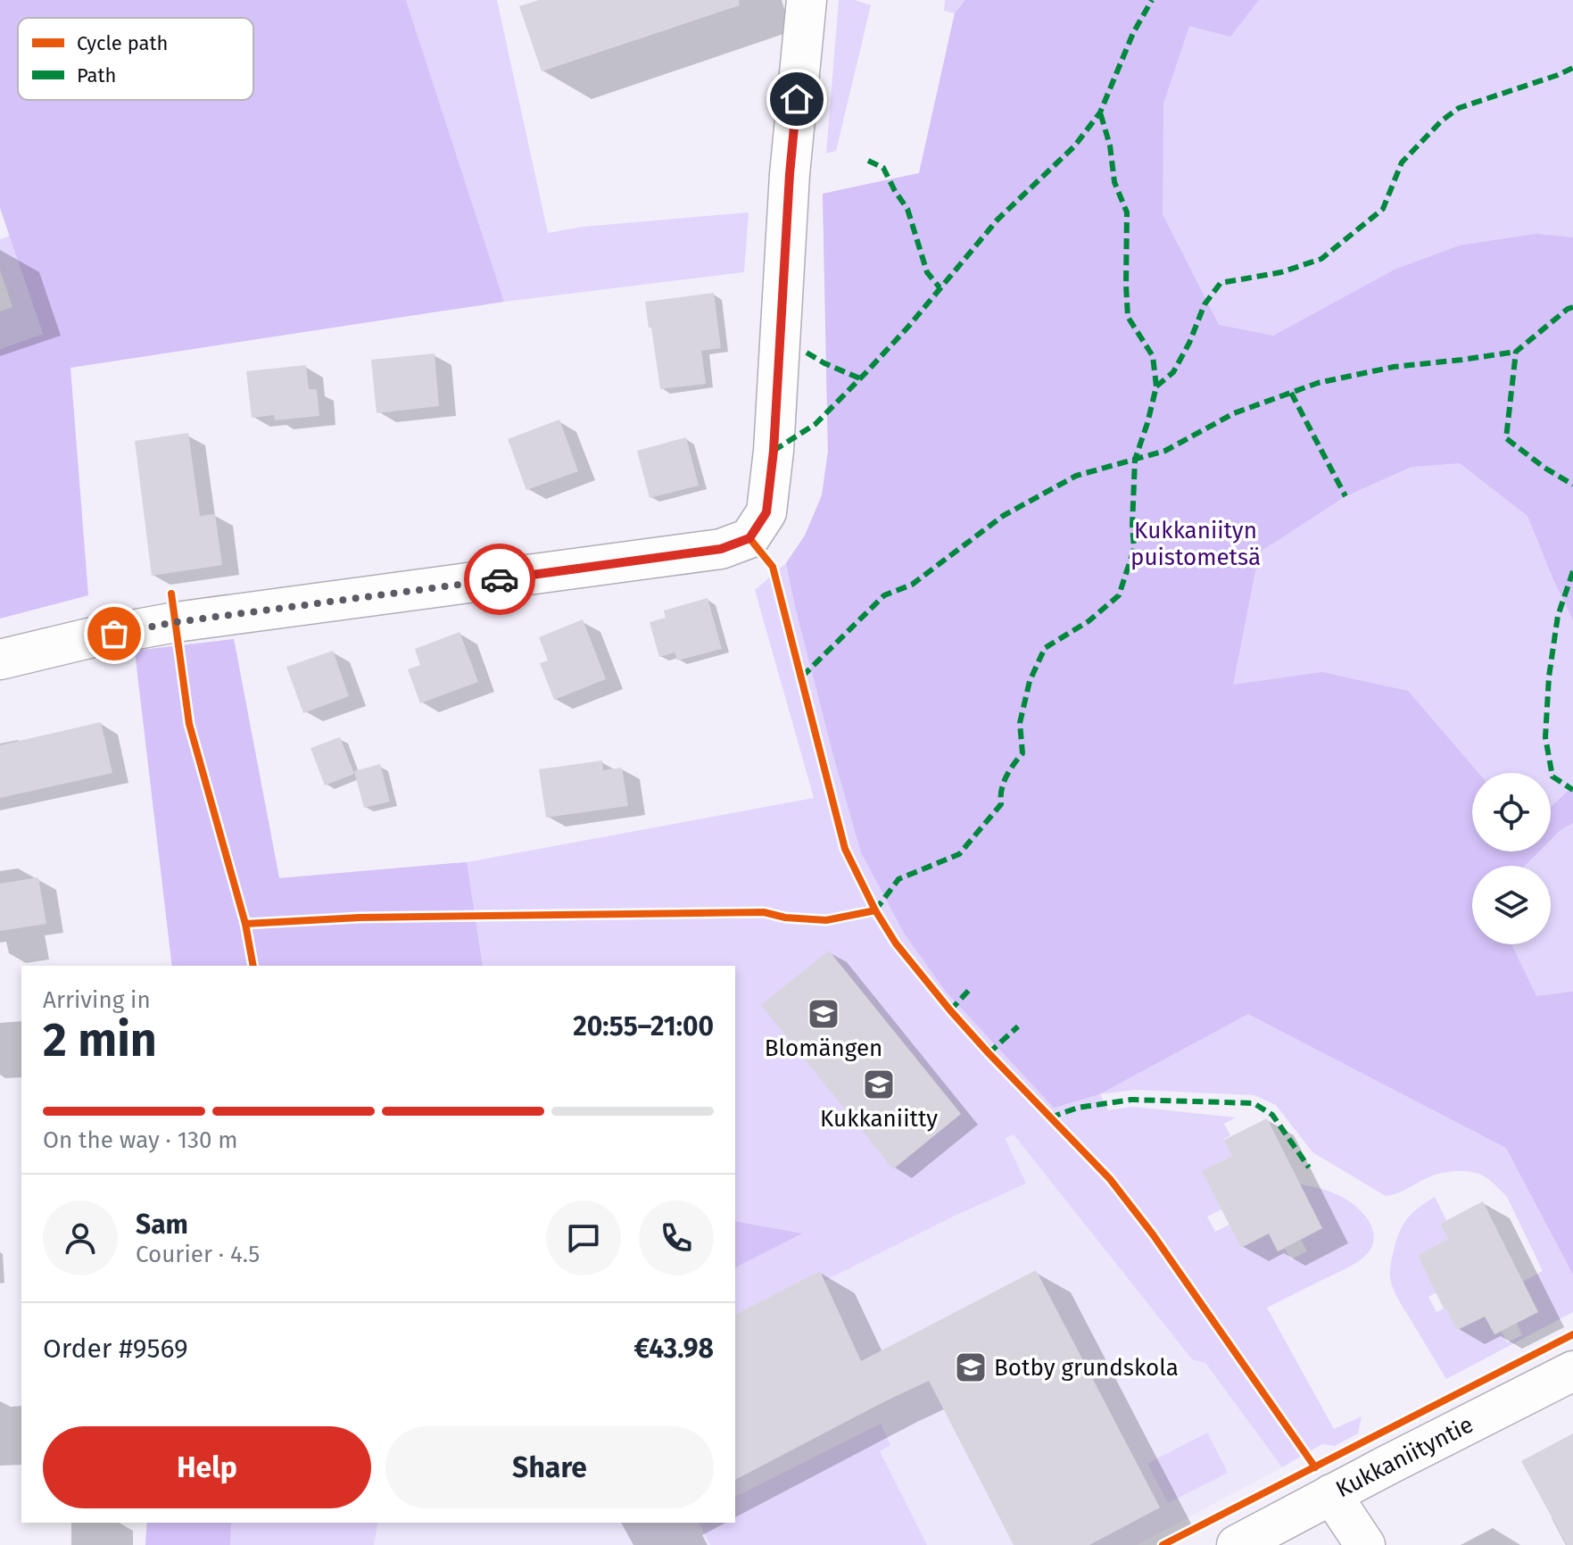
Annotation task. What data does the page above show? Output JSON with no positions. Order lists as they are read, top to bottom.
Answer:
{
  "streets": {
    "street": ["Kukkaniityntie"]
  },
  "parks": ["Kukkaniityn puistometsä"],
  "places": {
    "school or university": ["Blomängen", "Kukkaniitty", "Botby grundskola"]
  },
  "legend": ["Cycle path", "Path"],
  "page": {
    "heading": ["2 min", "Arriving in", "20:55–21:00"],
    "panel": [
      "Sam",
      "Courier · 4.5",
      "Order #9569",
      "€43.98"
    ],
    "bar": "On the way · 130 m",
    "buttons": ["Help", "Share"]
  }
}
